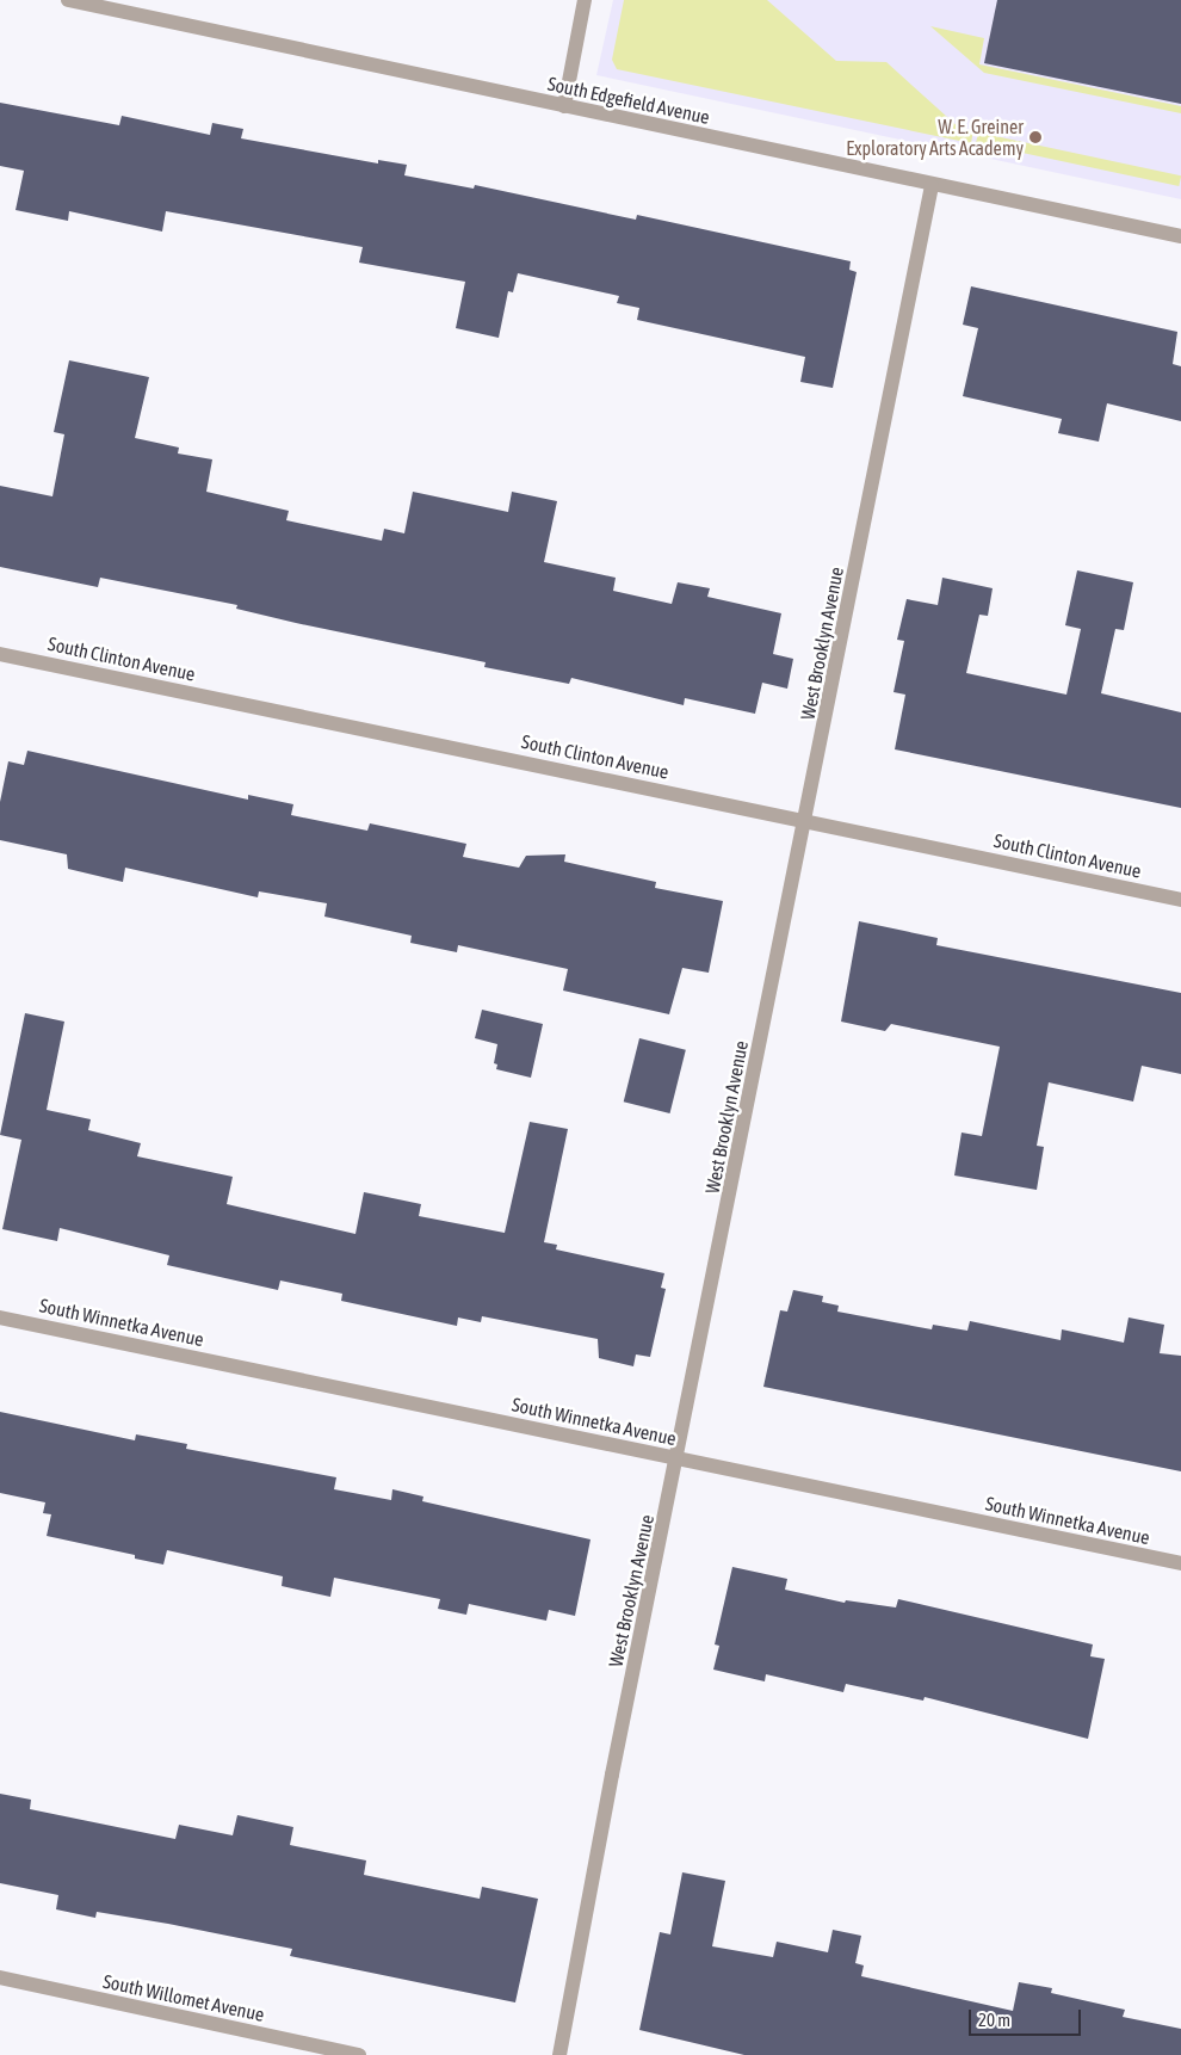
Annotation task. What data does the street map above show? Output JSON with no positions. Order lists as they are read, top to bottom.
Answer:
{
  "streets": {
    "street": [
      "South Edgefield Avenue",
      "West Brooklyn Avenue",
      "South Clinton Avenue",
      "South Winnetka Avenue",
      "South Willomet Avenue"
    ]
  },
  "crossings": [
    ["South Edgefield Avenue", "West Brooklyn Avenue"],
    ["West Brooklyn Avenue", "South Clinton Avenue"],
    ["West Brooklyn Avenue", "South Winnetka Avenue"]
  ],
  "places": ["W. E. Greiner Exploratory Arts Academy"],
  "scale_bar": "20 m"
}
